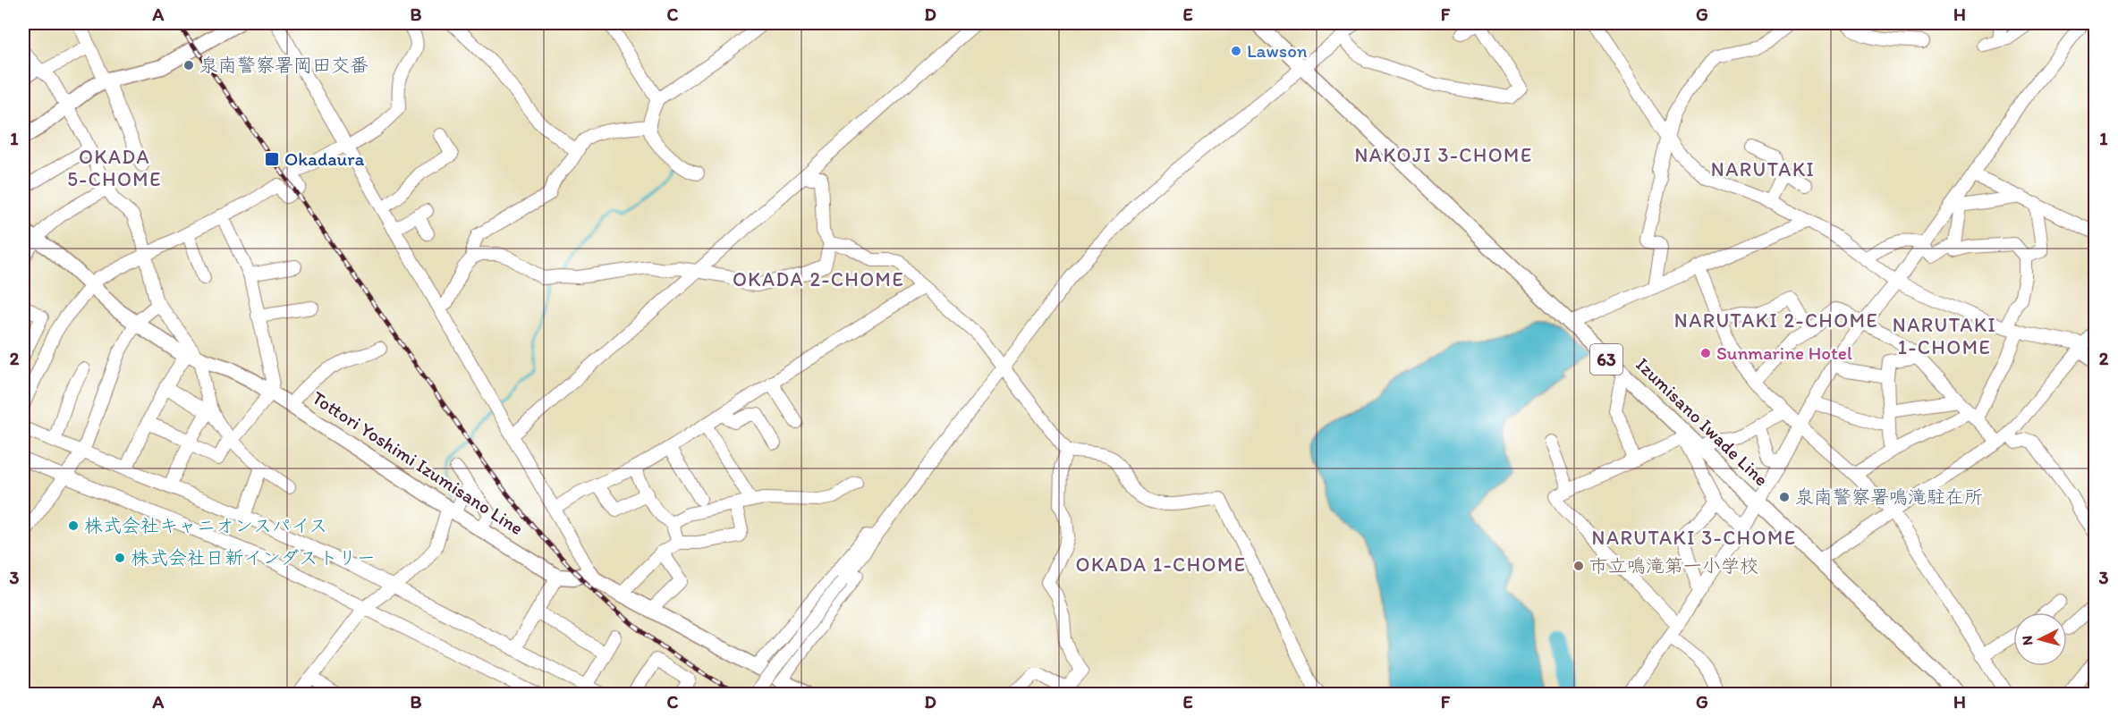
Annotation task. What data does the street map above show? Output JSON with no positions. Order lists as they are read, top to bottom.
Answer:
{
  "streets": {
    "main road": ["63", "Izumisano Iwade Line", "Tottori Yoshimi Izumisano Line"]
  },
  "districts": [
    "NAKOJI 3-CHOME",
    "OKADA 5-CHOME",
    "NARUTAKI",
    "OKADA 2-CHOME",
    "NARUTAKI 2-CHOME",
    "NARUTAKI 1-CHOME",
    "NARUTAKI 3-CHOME",
    "OKADA 1-CHOME"
  ],
  "places": {
    "other": [
      "Lawson",
      "泉南警察署岡田交番",
      "Sunmarine Hotel",
      "泉南警察署鳴滝駐在所",
      "株式会社キャニオンスパイス",
      "株式会社日新インダストリー",
      "市立鳴滝第一小学校"
    ],
    "transit": ["Okadaura"]
  },
  "north": "left",
  "grid": {
    "columns": [
      "A",
      "B",
      "C",
      "D",
      "E",
      "F",
      "G",
      "H"
    ],
    "rows": ["1", "2", "3"]
  }
}
